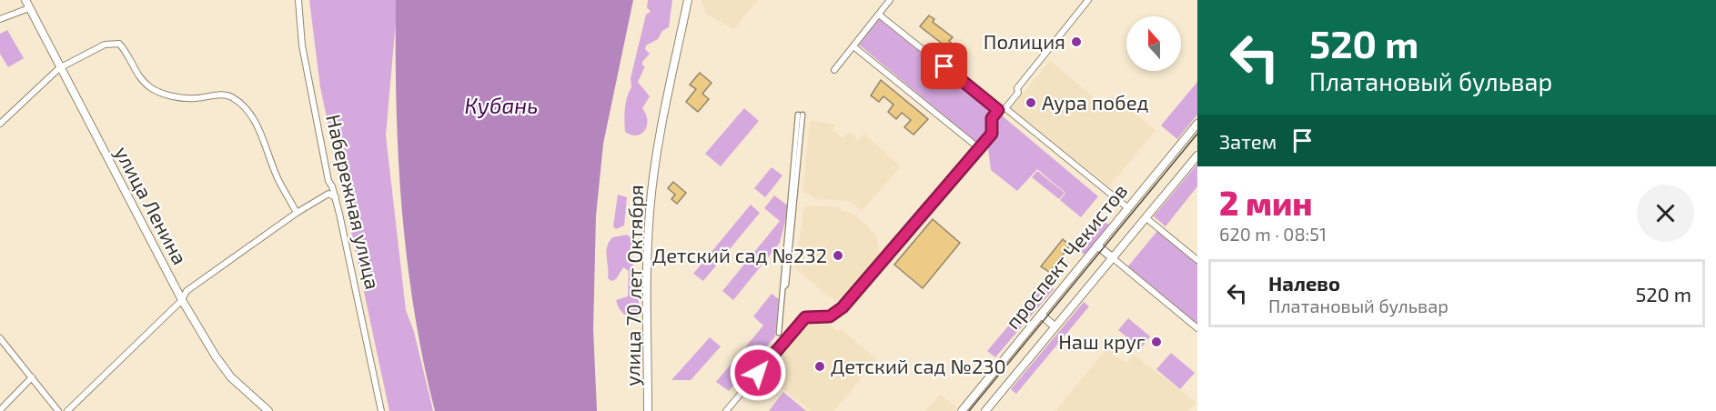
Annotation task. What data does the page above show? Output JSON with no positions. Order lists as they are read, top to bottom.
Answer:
{
  "streets": {
    "main road": ["проспект Чекистов", "улица 70 лет Октября"],
    "street": ["Набережная улица", "улица Ленина"]
  },
  "water": ["Кубань"],
  "places": [
    "Полиция",
    "Аура побед",
    "Детский сад №232",
    "Наш круг",
    "Детский сад №230"
  ],
  "north": "top",
  "page": {
    "turn": ["520 m", "Платановый бульвар"],
    "then": "Затем",
    "heading": ["2 мин", "620 m · 08:51"],
    "list": [
      {
        "name": "Налево",
        "note": "Платановый бульвар",
        "value": "520 m"
      }
    ]
  }
}
